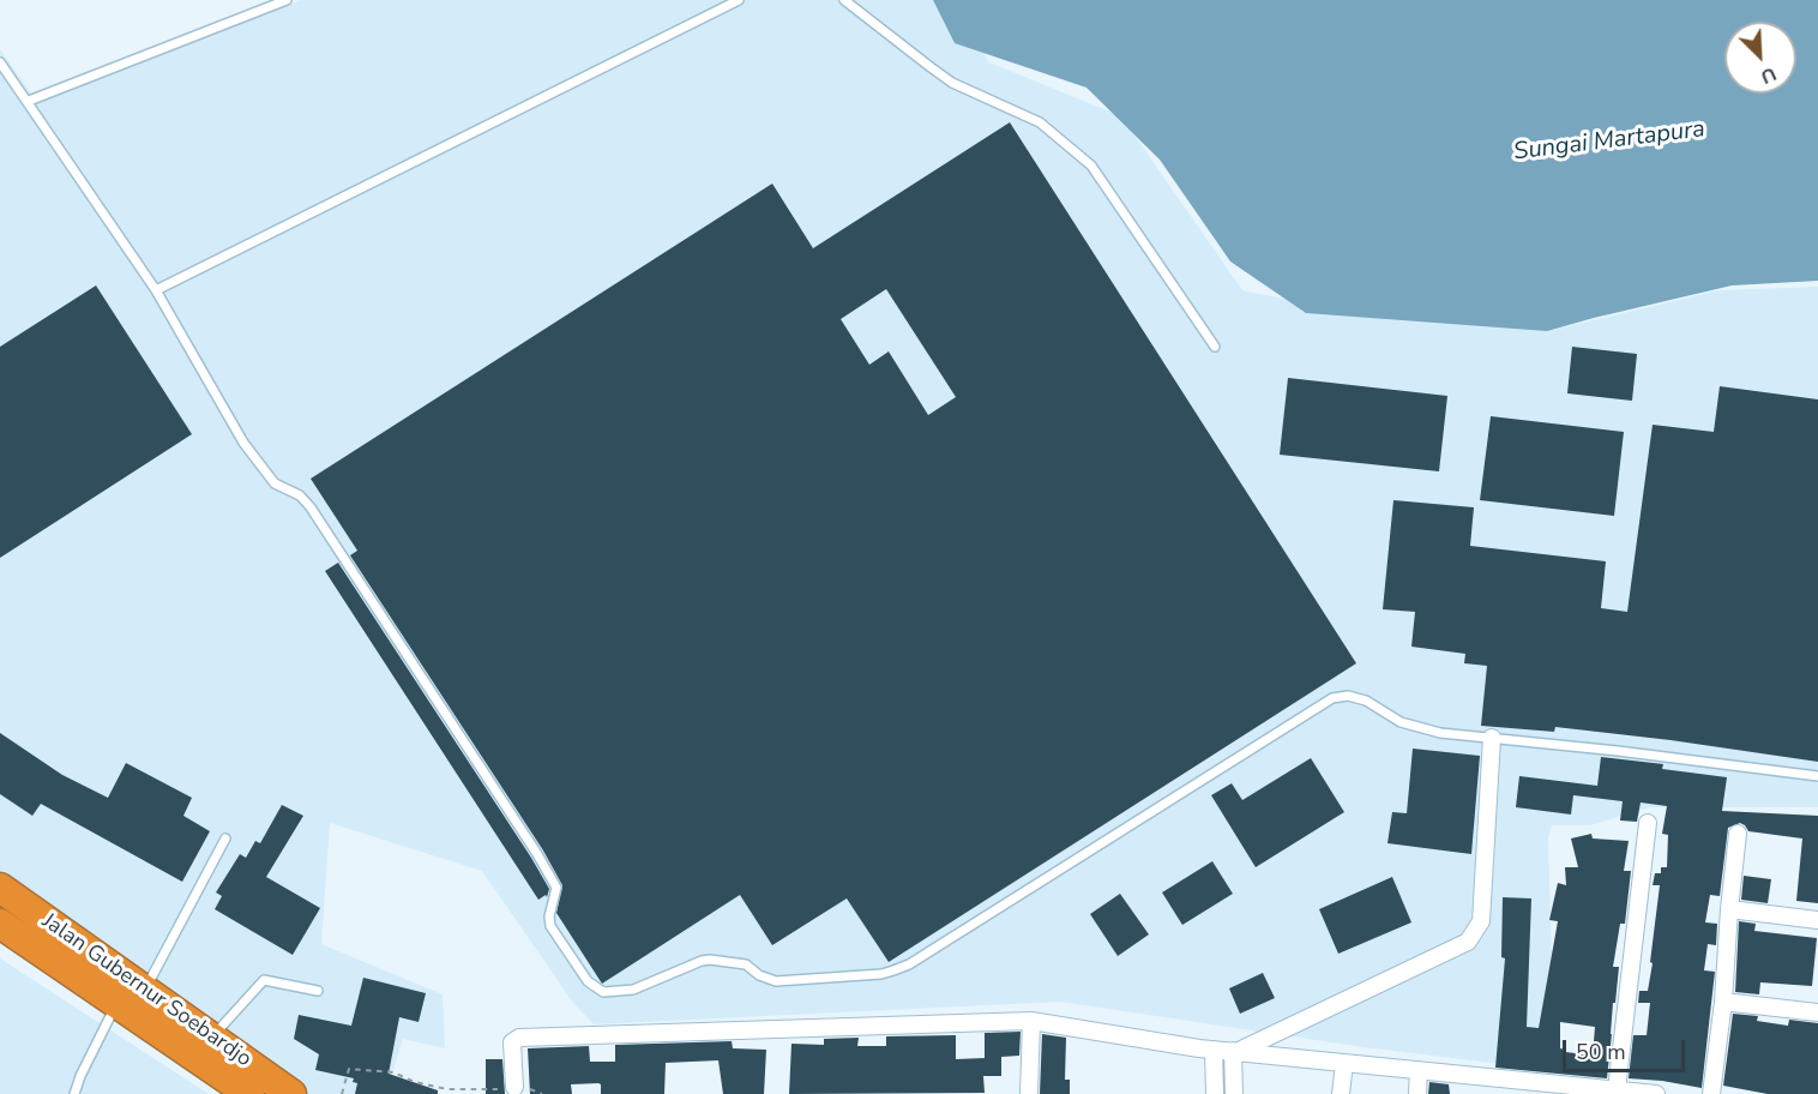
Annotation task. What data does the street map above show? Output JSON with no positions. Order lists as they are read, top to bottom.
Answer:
{
  "streets": {
    "highway": ["Jalan Gubernur Soebardjo"]
  },
  "water": ["Sungai Martapura"],
  "scale_bar": "50 m",
  "north": "bottom right"
}
